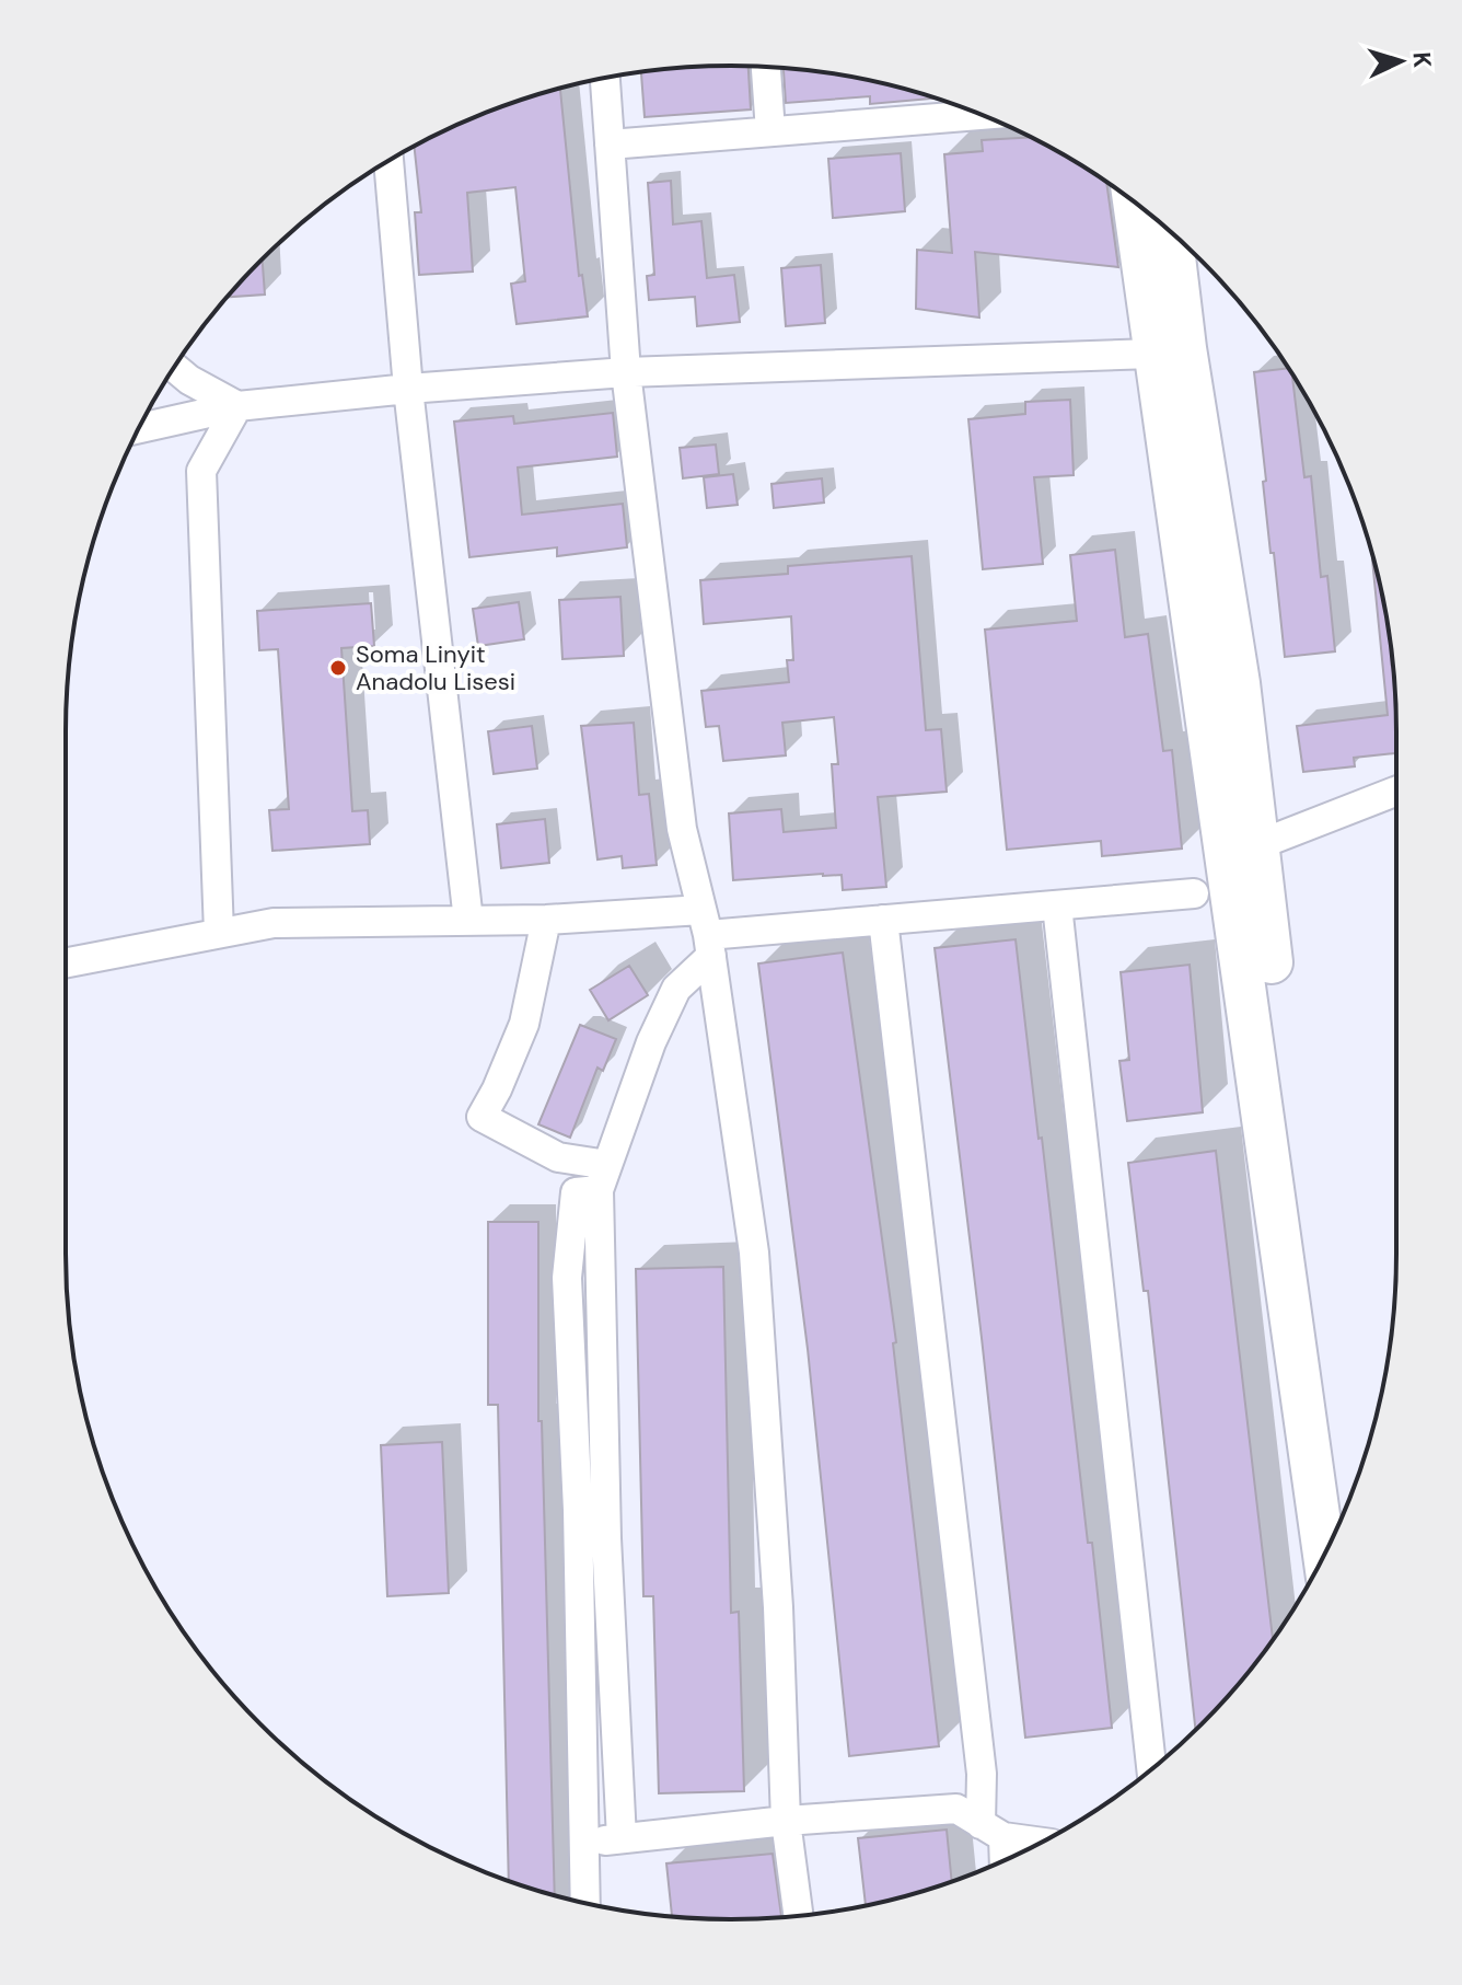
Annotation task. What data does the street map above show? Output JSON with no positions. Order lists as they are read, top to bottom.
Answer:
{
  "places": ["Soma Linyit Anadolu Lisesi"],
  "north": "right"
}
